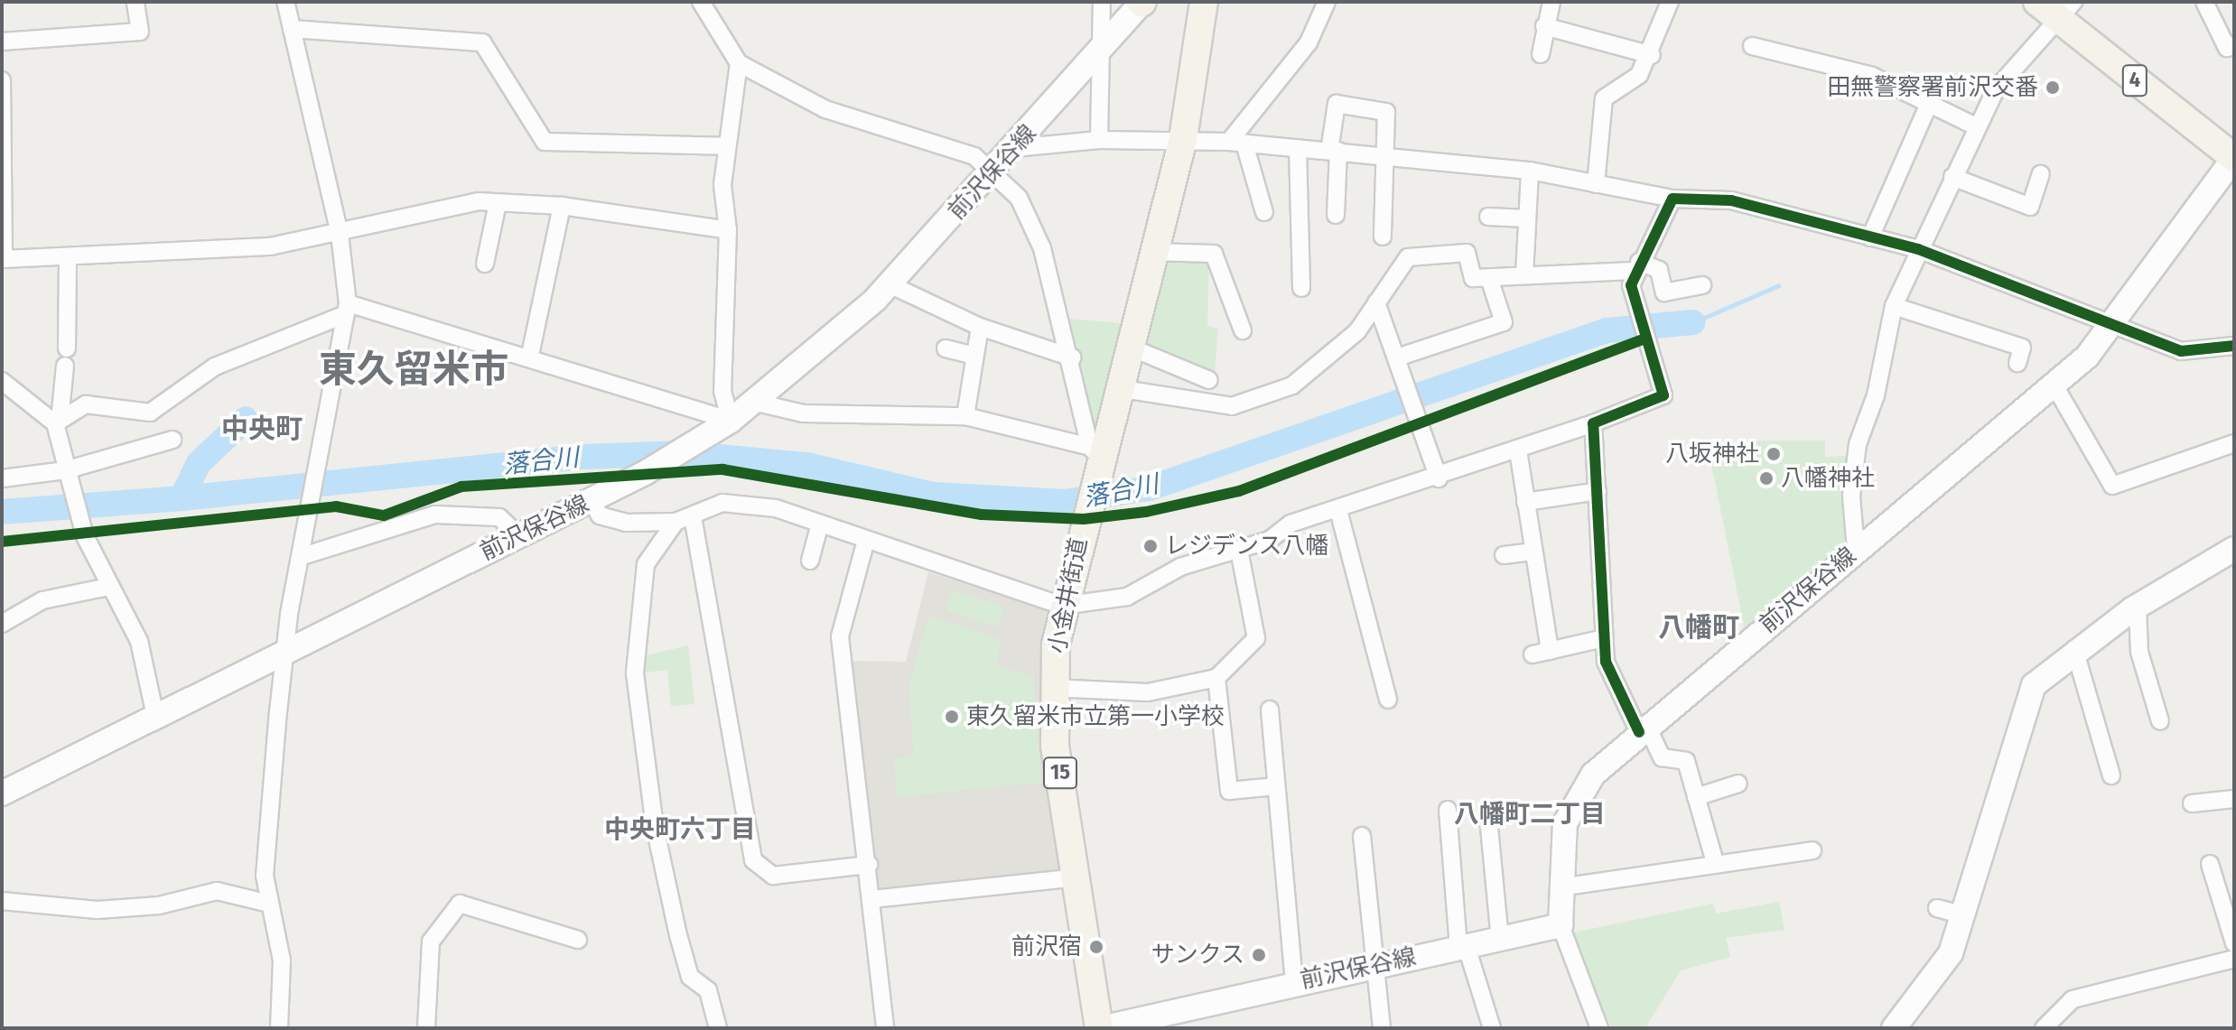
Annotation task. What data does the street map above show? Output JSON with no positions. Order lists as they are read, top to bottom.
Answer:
{
  "streets": {
    "main road": [
      "4",
      "前沢保谷線",
      "小金井街道",
      "15"
    ]
  },
  "crossings": [
    ["4", "前沢保谷線"],
    ["前沢保谷線", "小金井街道"]
  ],
  "districts": [
    "東久留米市",
    "中央町",
    "八幡町",
    "八幡町二丁目",
    "中央町六丁目"
  ],
  "water": ["落合川"],
  "places": [
    "田無警察署前沢交番",
    "八坂神社",
    "八幡神社",
    "レジデンス八幡",
    "東久留米市立第一小学校",
    "前沢宿",
    "サンクス"
  ]
}
